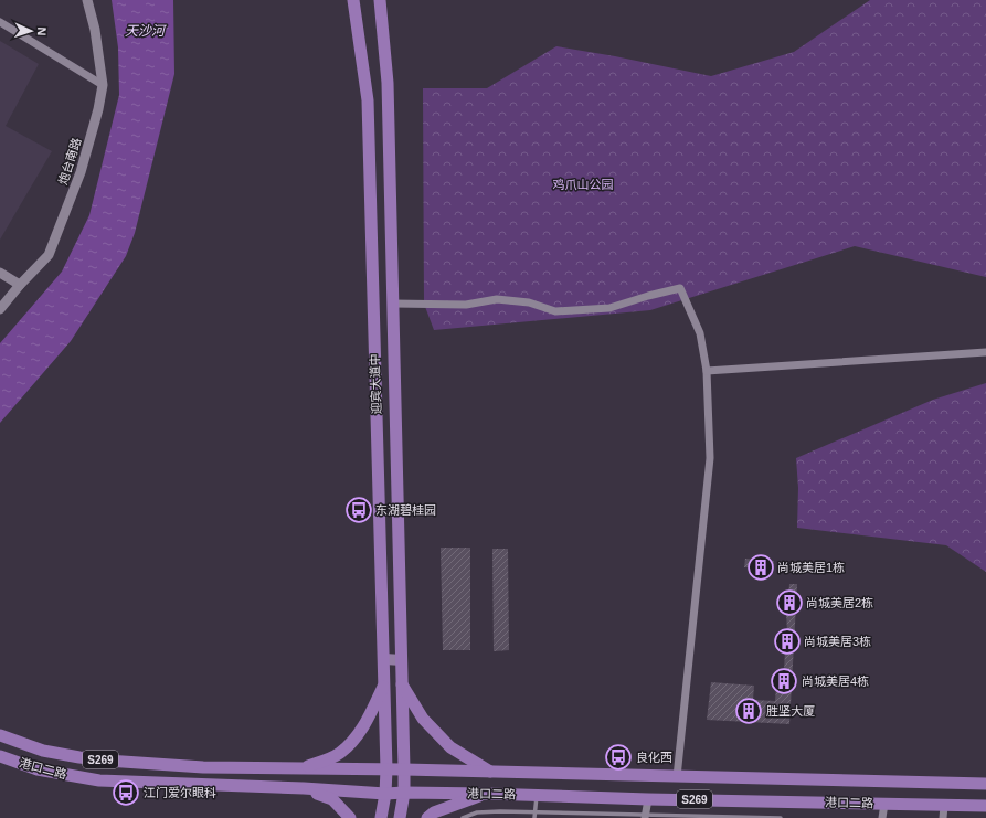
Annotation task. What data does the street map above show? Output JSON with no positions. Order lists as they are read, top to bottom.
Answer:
{
  "streets": {
    "main road": ["迎宾大道中", "S269", "港口二路"],
    "street": ["炮台南路"]
  },
  "crossings": [
    ["迎宾大道中", "港口二路"]
  ],
  "water": ["天沙河"],
  "parks": ["鸡爪山公园"],
  "places": {
    "bus stop": ["东湖碧桂园", "良化西", "江门爱尔眼科"],
    "building": [
      "尚城美居1栋",
      "尚城美居2栋",
      "尚城美居3栋",
      "尚城美居4栋",
      "胜坚大厦"
    ]
  },
  "north": "right"
}
